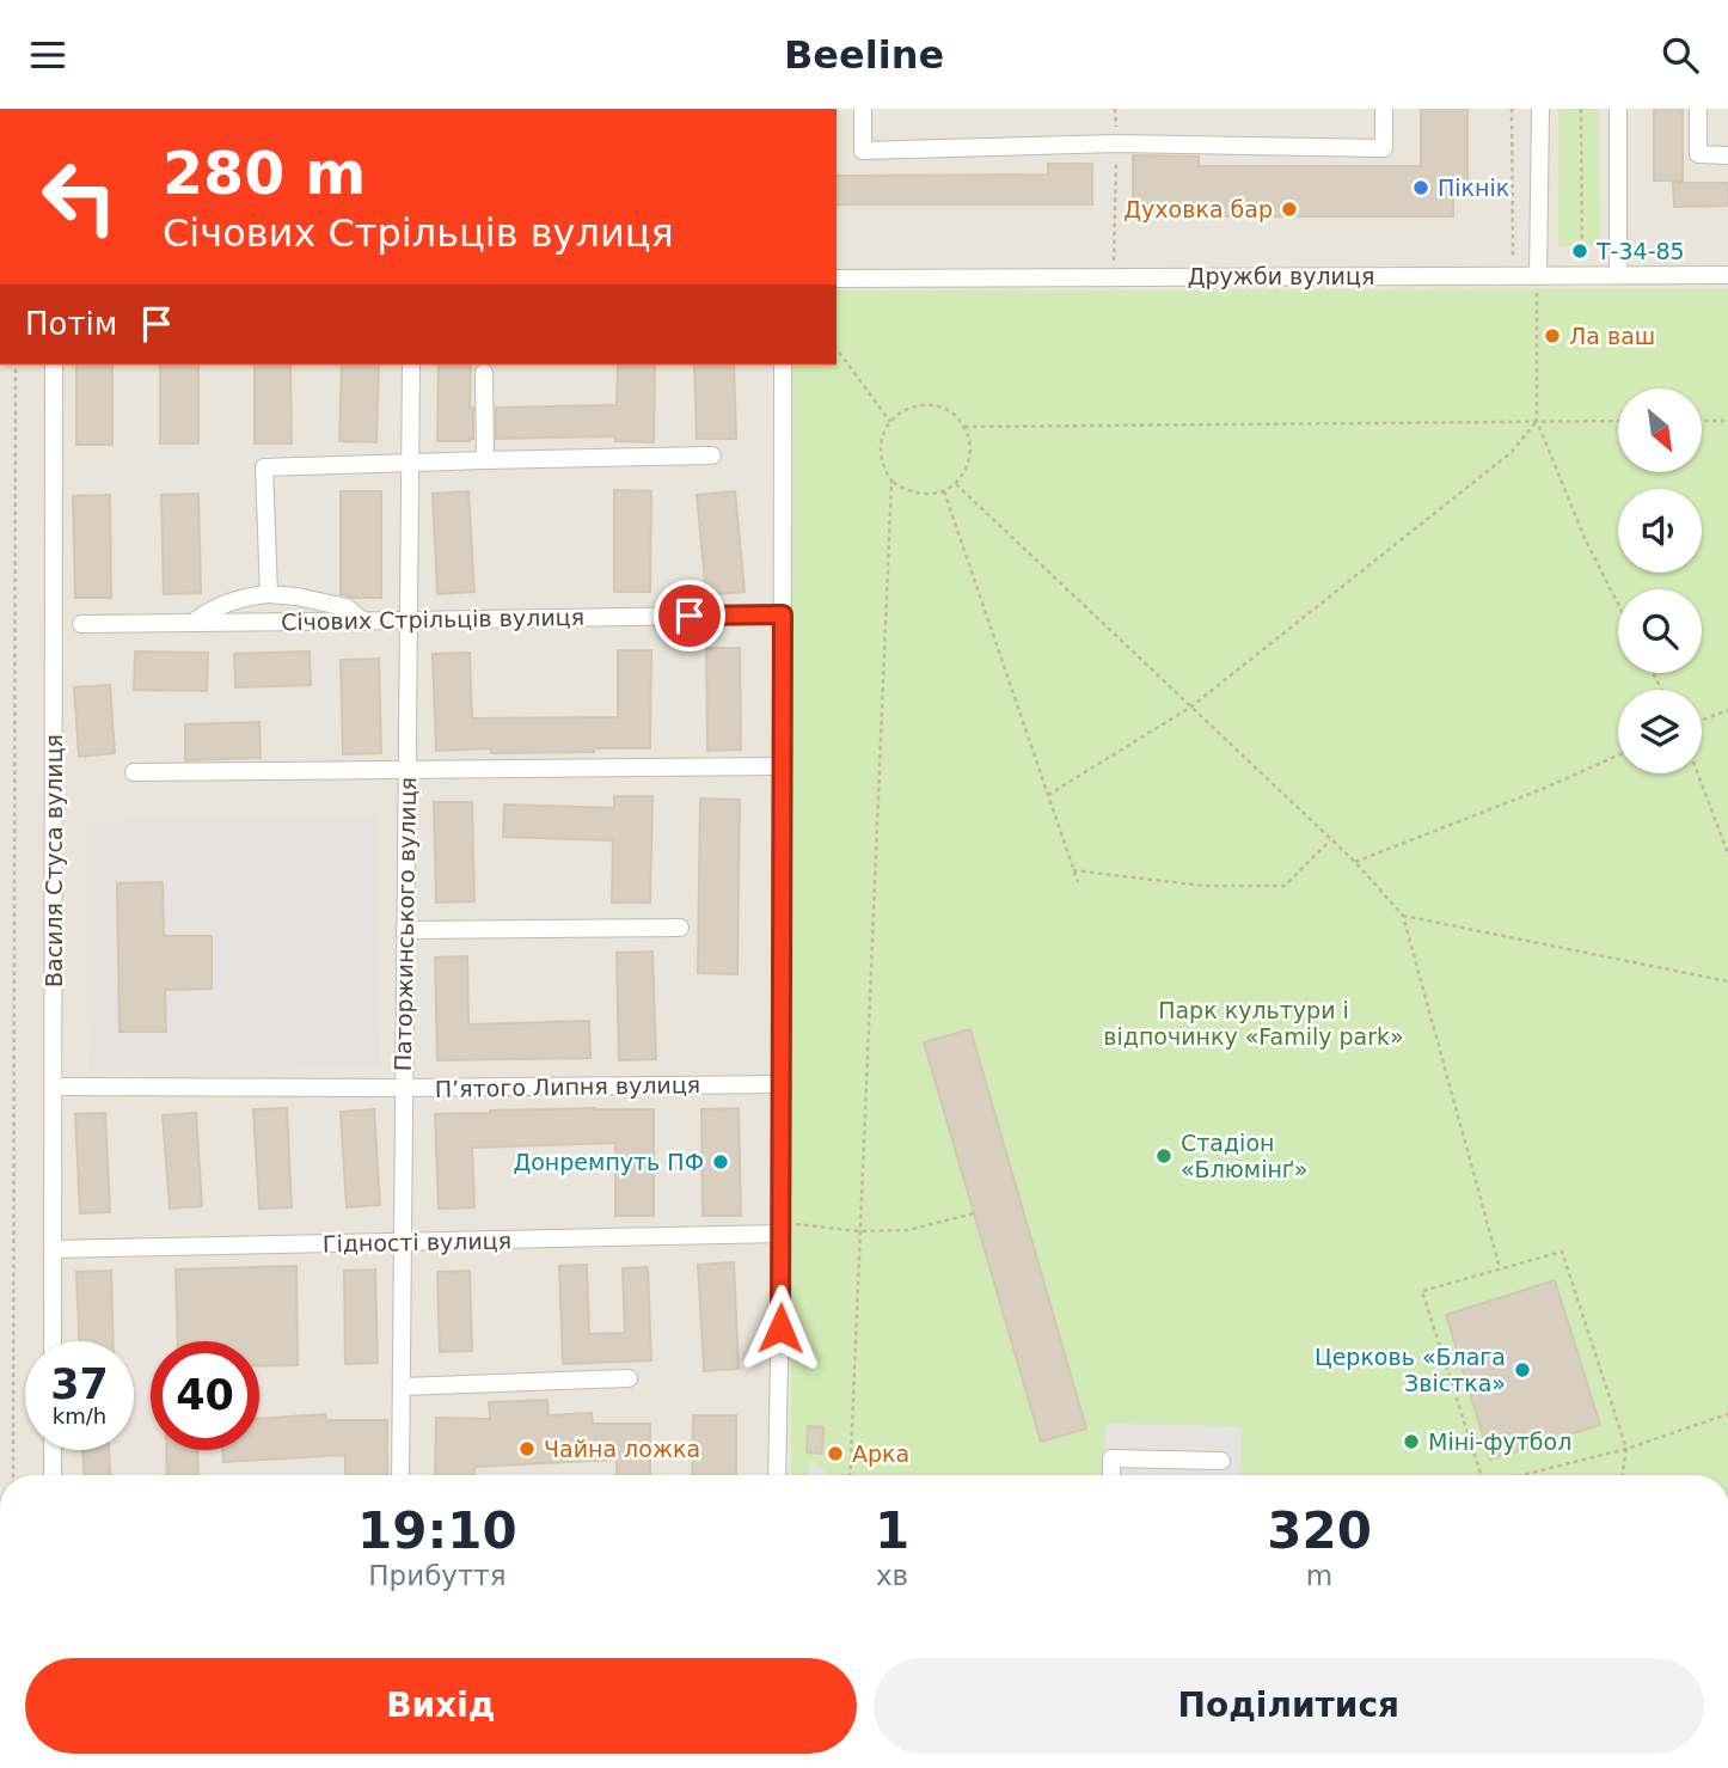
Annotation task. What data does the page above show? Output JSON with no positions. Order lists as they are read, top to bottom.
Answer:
{
  "streets": {
    "street": [
      "Дружби вулиця",
      "Січових Стрільців вулиця",
      "Василя Стуса вулиця",
      "Паторжинського вулиця",
      "П’ятого Липня вулиця",
      "Гідності вулиця"
    ]
  },
  "crossings": [
    ["Січових Стрільців вулиця", "Паторжинського вулиця"],
    ["Василя Стуса вулиця", "П’ятого Липня вулиця"],
    ["Василя Стуса вулиця", "Гідності вулиця"],
    ["Паторжинського вулиця", "П’ятого Липня вулиця"],
    ["Паторжинського вулиця", "Гідності вулиця"]
  ],
  "parks": ["Парк культури і відпочинку «Family park»"],
  "places": [
    "Пікнік",
    "Духовка бар",
    "Т-34-85",
    "Ла ваш",
    "Стадіон «Блюмінґ»",
    "Донремпуть ПФ",
    "Церковь «Блага Звістка»",
    "Міні-футбол",
    "Чайна ложка",
    "Арка"
  ],
  "north": "bottom right",
  "page": {
    "header": "Beeline",
    "turn": ["280 m", "Січових Стрільців вулиця"],
    "then": "Потім",
    "speed": "37 km/h",
    "limit": "40",
    "eta": [
      "19:10",
      "Прибуття",
      "1",
      "хв",
      "320",
      "m"
    ],
    "buttons": ["Вихід", "Поділитися"]
  }
}
